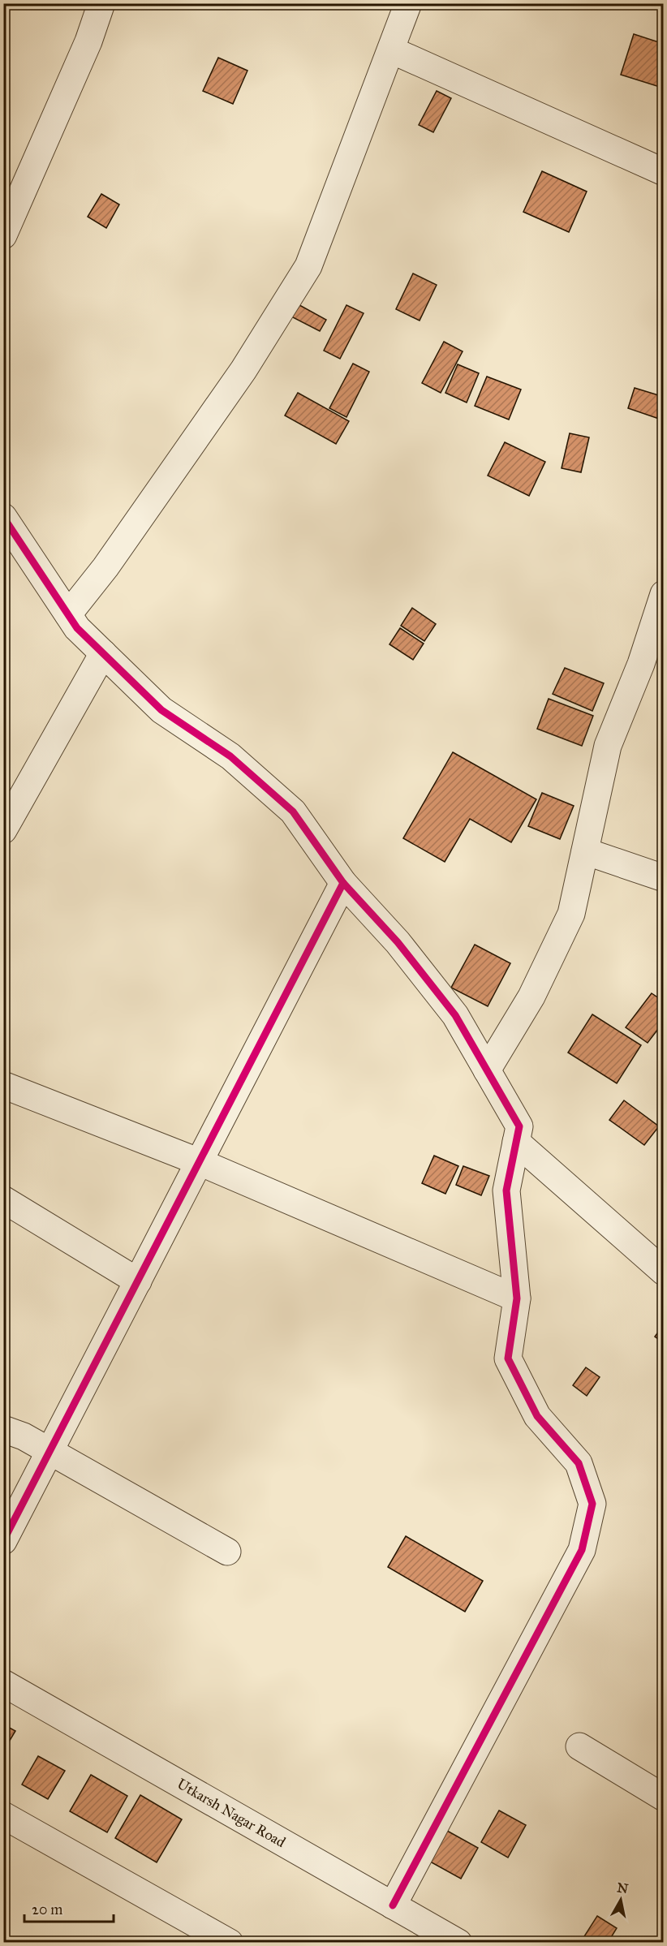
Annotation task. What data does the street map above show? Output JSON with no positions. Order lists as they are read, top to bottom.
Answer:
{
  "streets": {
    "street": ["Utkarsh Nagar Road"]
  },
  "scale_bar": "20 m",
  "north": "top"
}
